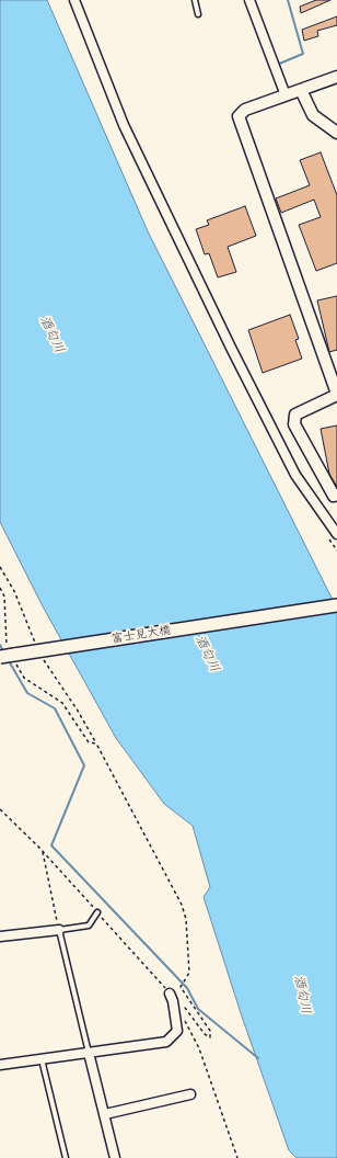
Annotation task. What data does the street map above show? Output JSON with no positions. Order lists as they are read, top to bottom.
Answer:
{
  "streets": {
    "main road": ["富士見大橋"]
  },
  "water": ["酒匂川"]
}
